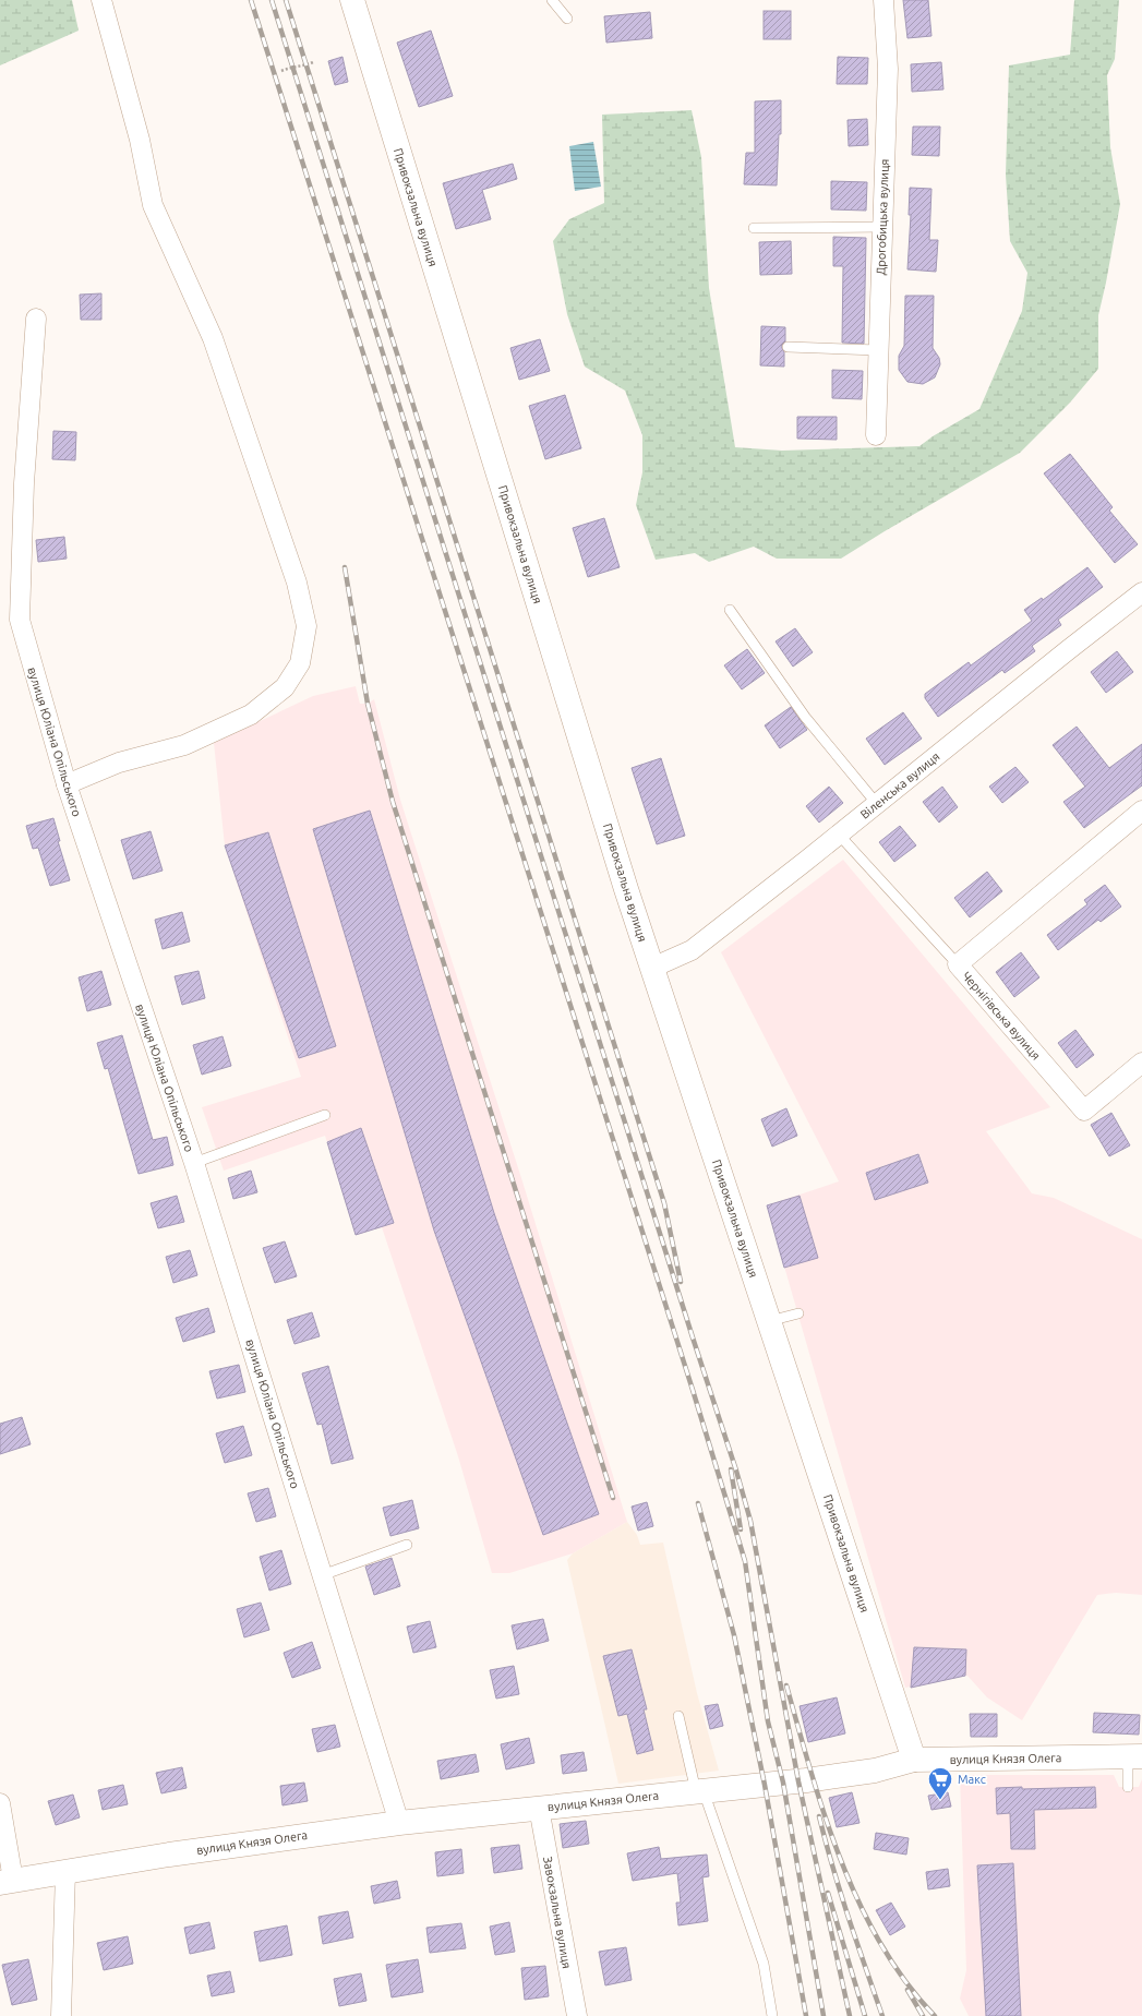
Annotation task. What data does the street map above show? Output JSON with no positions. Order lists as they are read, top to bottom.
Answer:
{
  "streets": {
    "street": [
      "Привокзальна вулиця",
      "Дрогобицька вулиця",
      "вулиця Юліана Опільського",
      "Віленська вулиця",
      "Чернігівська вулиця",
      "вулиця Князя Олега",
      "Завокзальна вулиця"
    ]
  },
  "crossings": [
    ["Привокзальна вулиця", "Віленська вулиця"],
    ["Привокзальна вулиця", "вулиця Князя Олега"],
    ["вулиця Юліана Опільського", "вулиця Князя Олега"],
    ["вулиця Князя Олега", "Завокзальна вулиця"]
  ],
  "places": {
    "supermarket": ["Макс"]
  }
}
